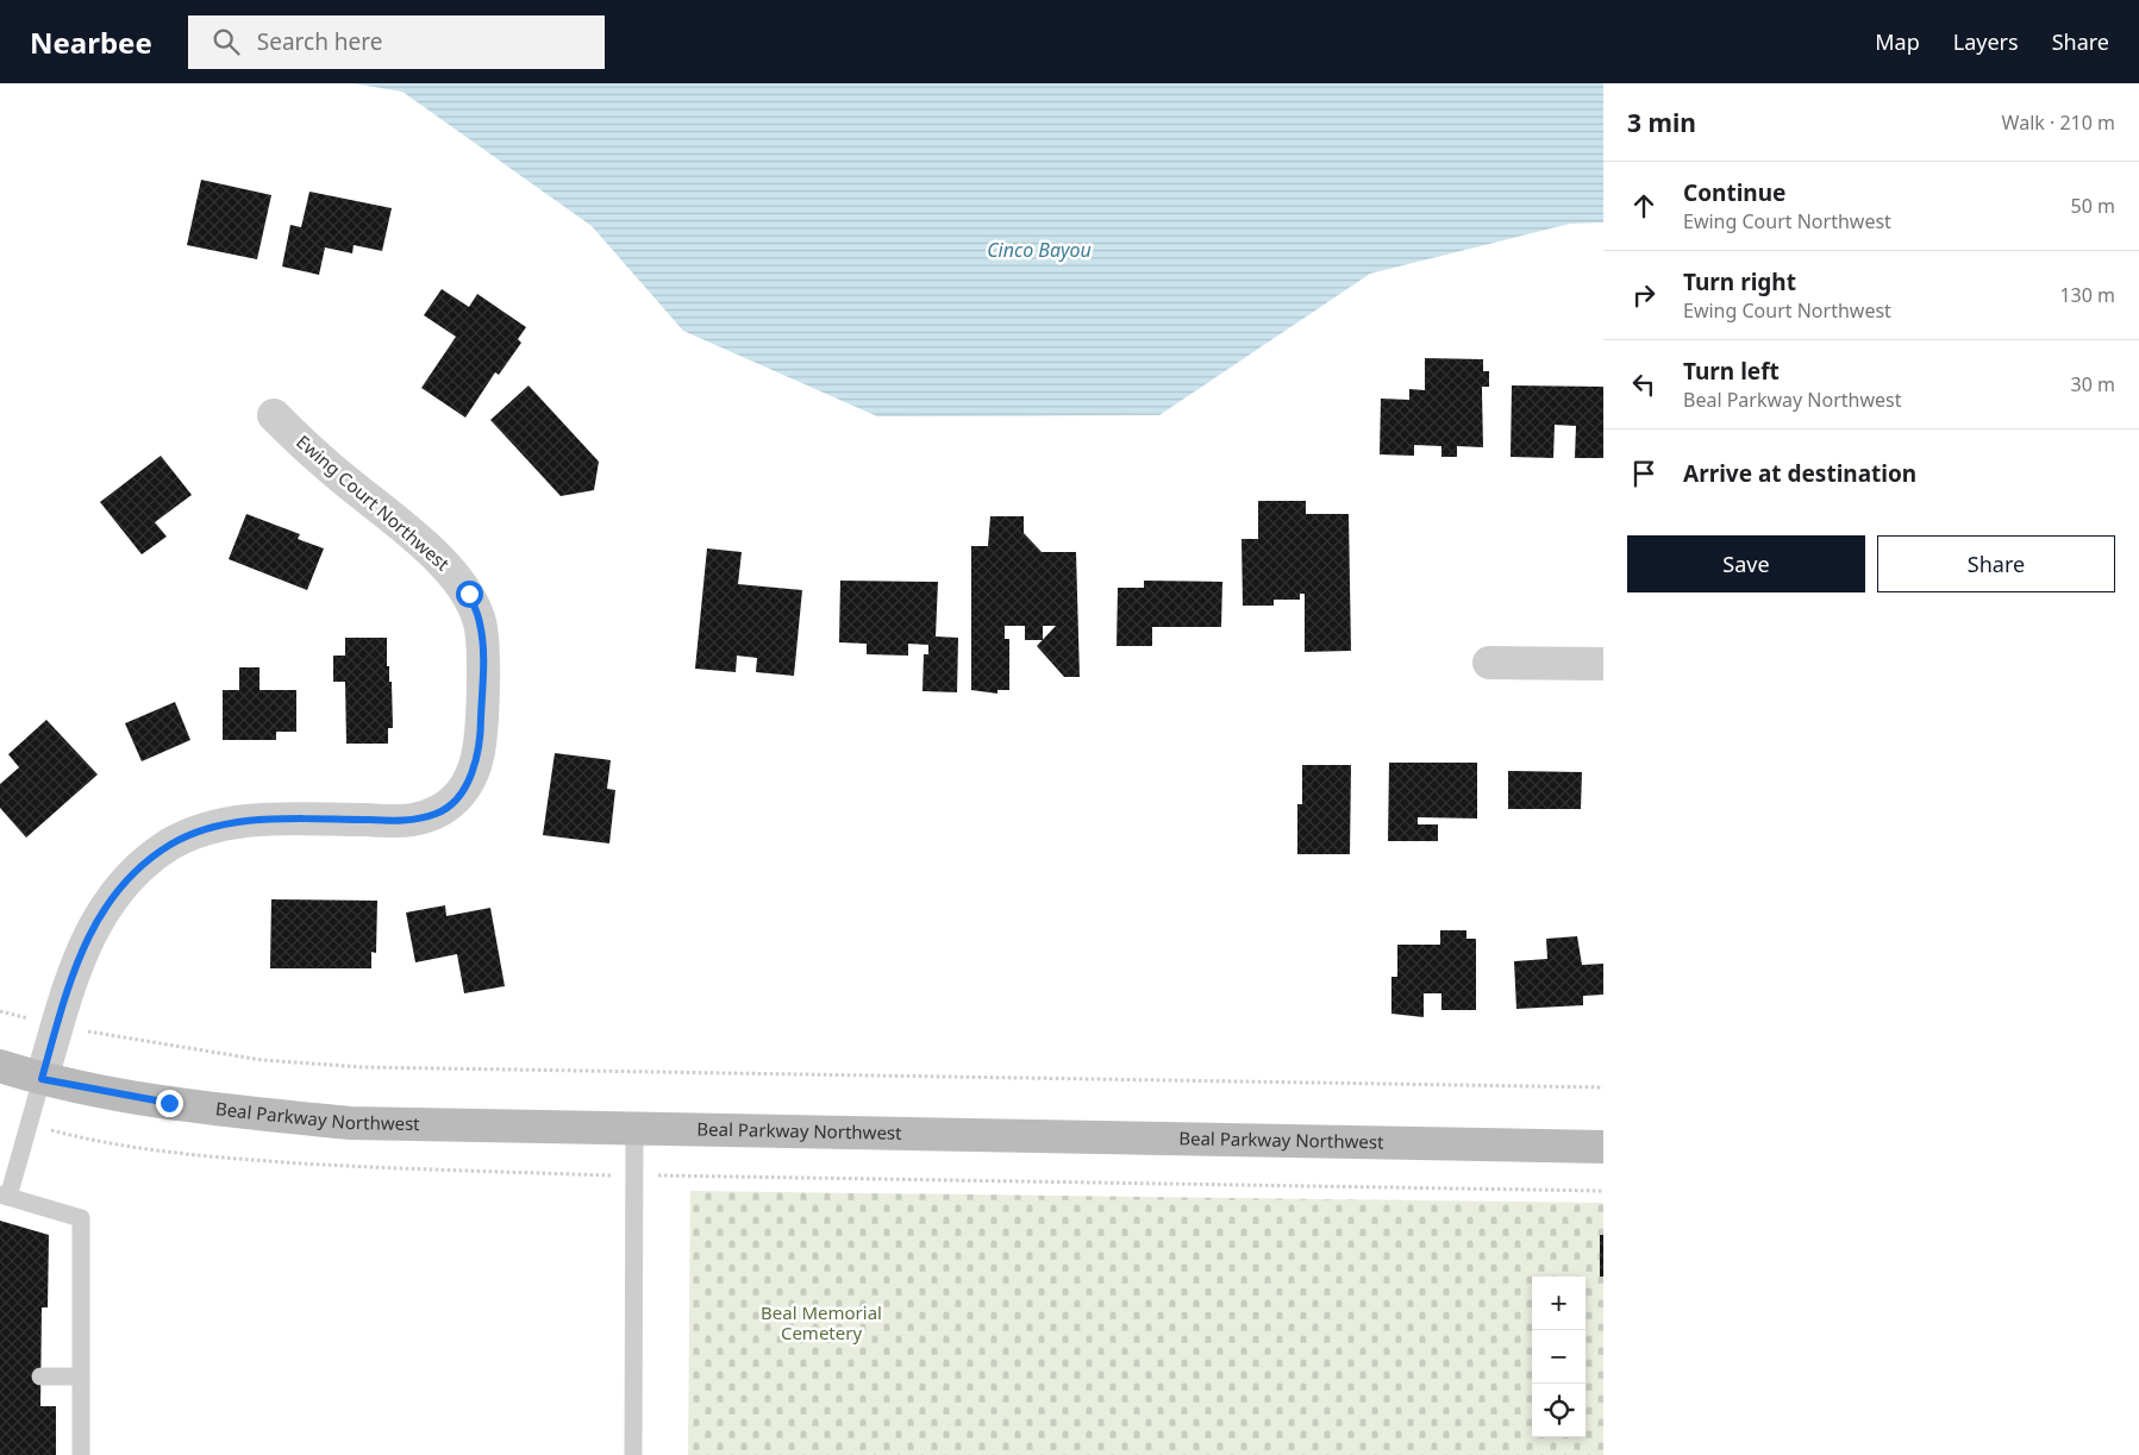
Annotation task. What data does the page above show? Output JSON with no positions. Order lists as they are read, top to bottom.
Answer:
{
  "streets": {
    "main road": ["Beal Parkway Northwest"],
    "street": ["Ewing Court Northwest"]
  },
  "crossings": [
    ["Ewing Court Northwest", "Beal Parkway Northwest"]
  ],
  "water": ["Cinco Bayou"],
  "parks": ["Beal Memorial Cemetery"],
  "page": {
    "header": "Nearbee",
    "search": "Search here",
    "nav": ["Map", "Layers", "Share"],
    "heading": ["3 min", "Walk · 210 m"],
    "list": [
      ["Continue", "Ewing Court Northwest", "50 m"],
      ["Turn right", "Ewing Court Northwest", "130 m"],
      ["Turn left", "Beal Parkway Northwest", "30 m"],
      "Arrive at destination"
    ],
    "buttons": ["Save", "Share"],
    "map_buttons": ["+", "−"]
  }
}
